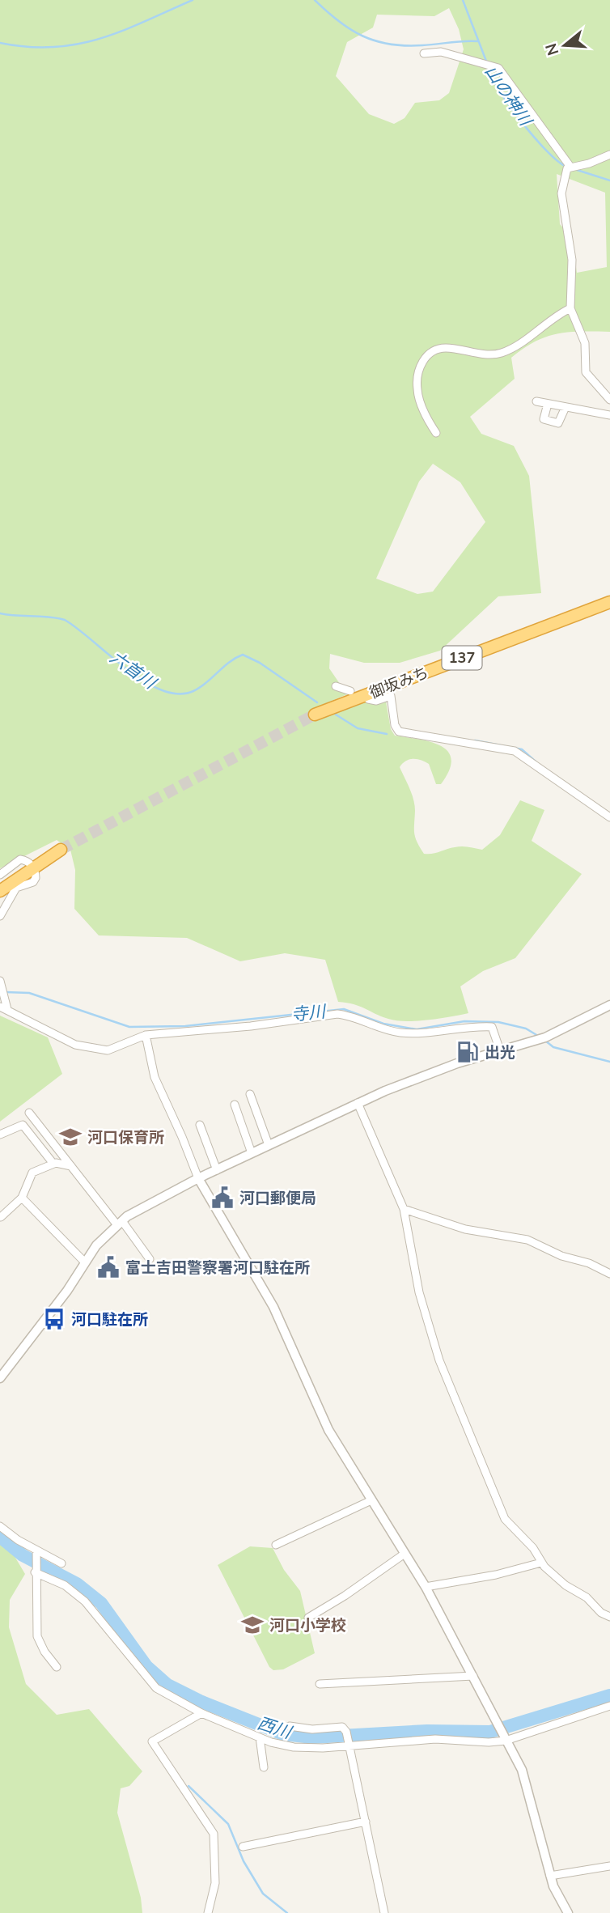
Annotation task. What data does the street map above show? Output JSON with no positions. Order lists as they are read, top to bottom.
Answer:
{
  "streets": {
    "highway": ["137", "御坂みち"]
  },
  "water": [
    "山の神川",
    "六首川",
    "寺川",
    "西川"
  ],
  "places": {
    "fuel station": ["出光"],
    "school or university": ["河口保育所", "河口小学校"],
    "public building": ["河口郵便局", "富士吉田警察署河口駐在所"],
    "bus stop": ["河口駐在所"]
  },
  "north": "left"
}
